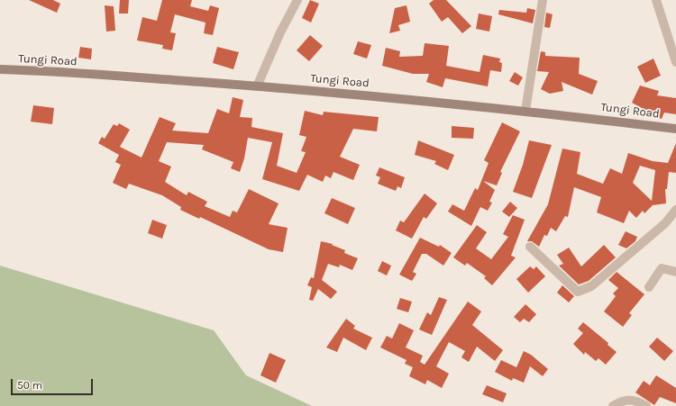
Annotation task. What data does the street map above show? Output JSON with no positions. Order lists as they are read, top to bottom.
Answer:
{
  "streets": {
    "main road": ["Tungi Road"]
  },
  "scale_bar": "50 m"
}
